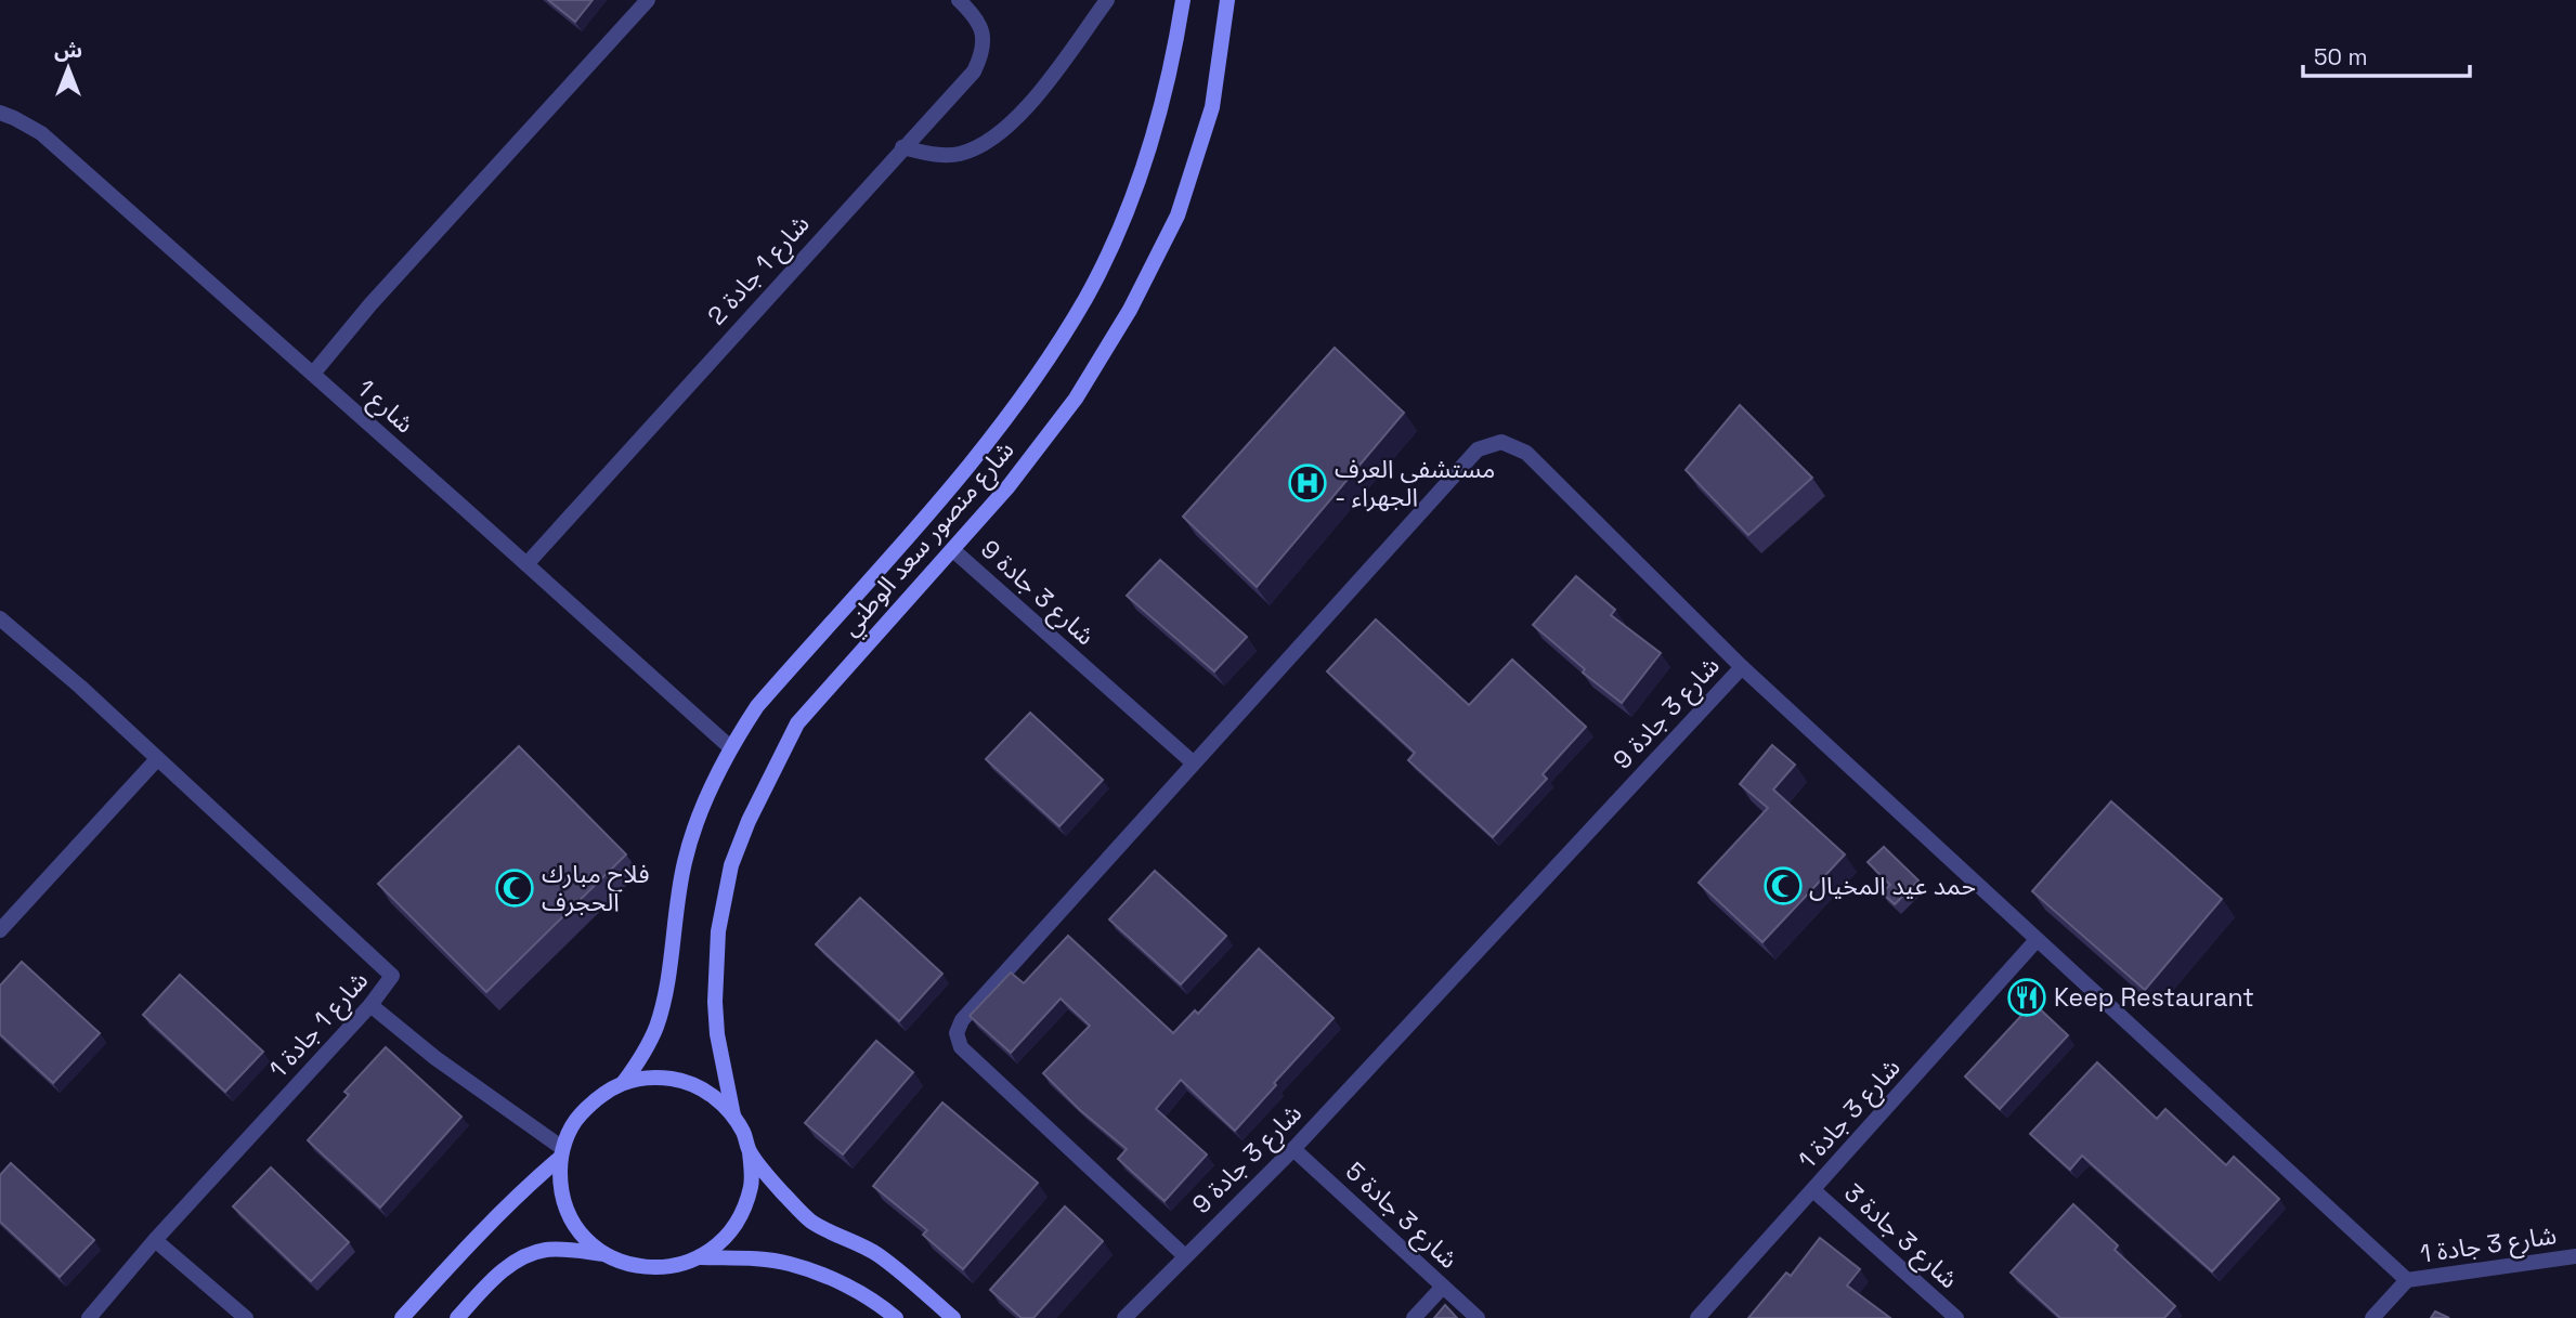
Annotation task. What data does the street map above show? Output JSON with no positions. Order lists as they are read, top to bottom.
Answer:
{
  "streets": {
    "street": [
      "شارع 1 جادة 2",
      "شارع 1",
      "شارع منصور سعد الوطني",
      "شارع 3 جادة 9",
      "شارع 1 جادة 1",
      "شارع 3 جادة 1",
      "شارع 3 جادة 5",
      "شارع 3 جادة 3"
    ]
  },
  "crossings": [
    ["شارع 1 جادة 2", "شارع 1"],
    ["شارع 1", "شارع منصور سعد الوطني"],
    ["شارع منصور سعد الوطني", "شارع 3 جادة 9"],
    ["شارع 3 جادة 9", "شارع 3 جادة 1"],
    ["شارع 3 جادة 9", "شارع 3 جادة 5"],
    ["شارع 3 جادة 1", "شارع 3 جادة 3"]
  ],
  "places": {
    "hospital": ["مستشفى العرف - الجهراء"],
    "mosque": ["حمد عيد المخيال", "فلاح مبارك الحجرف"],
    "restaurant": ["Keep Restaurant"]
  },
  "scale_bar": "50 m",
  "north": "top"
}
